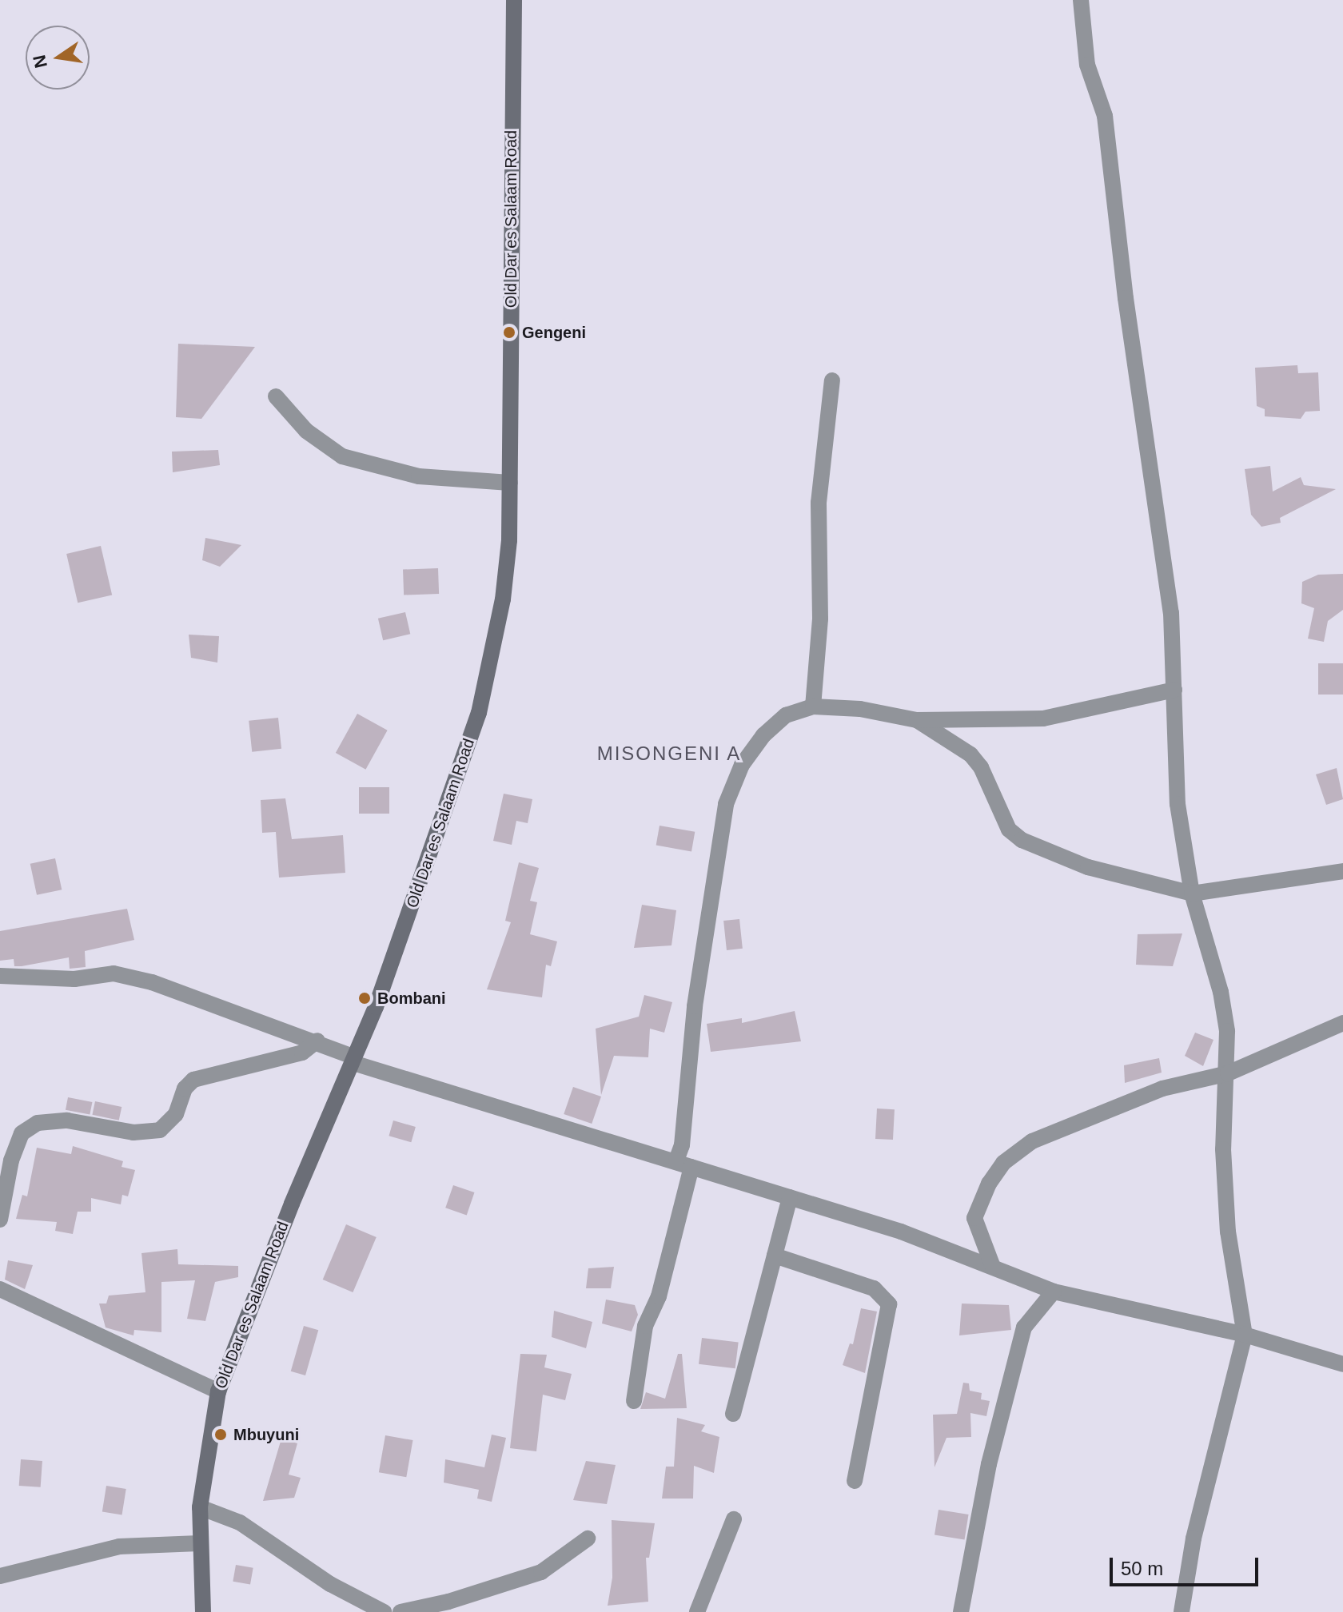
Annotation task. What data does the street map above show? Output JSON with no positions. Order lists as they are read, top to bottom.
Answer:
{
  "streets": {
    "street": ["Old Dar es Salaam Road"]
  },
  "districts": ["MISONGENI A"],
  "places": ["Gengeni", "Bombani", "Mbuyuni"],
  "scale_bar": "50 m",
  "north": "left"
}
